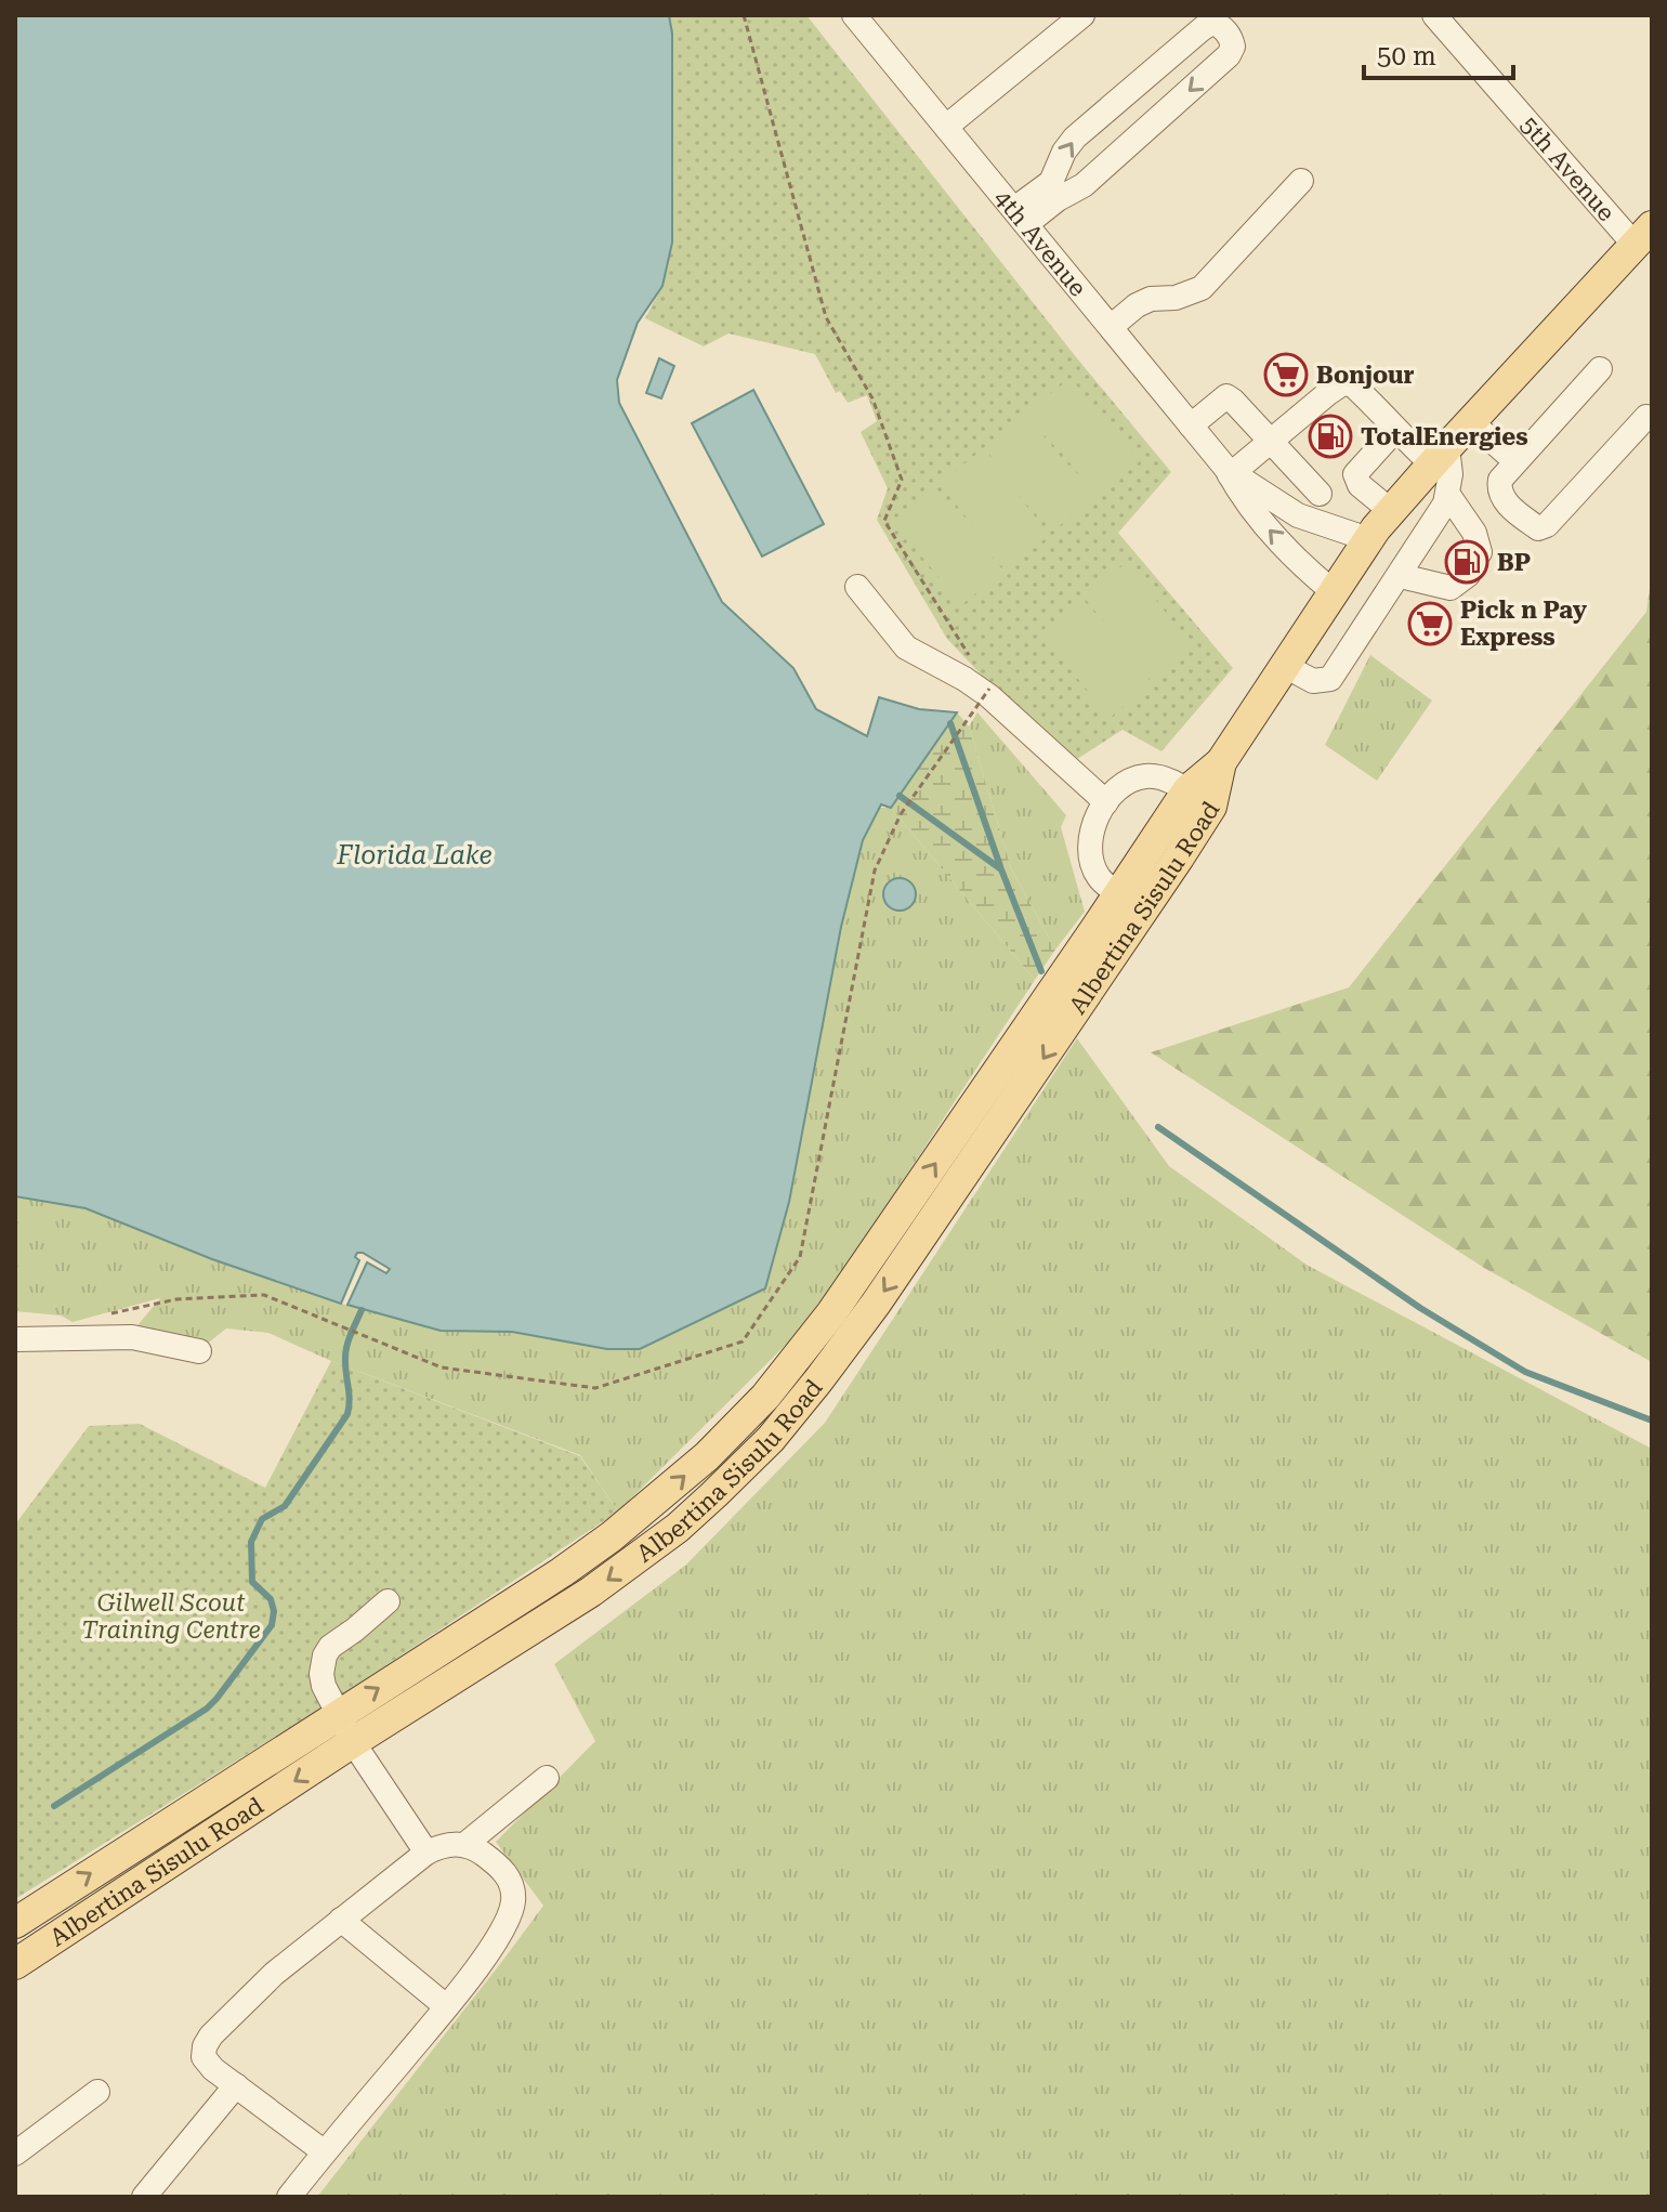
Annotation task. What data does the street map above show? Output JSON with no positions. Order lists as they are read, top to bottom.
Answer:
{
  "streets": {
    "main road": ["Albertina Sisulu Road"],
    "street": ["5th Avenue", "4th Avenue"]
  },
  "crossings": [
    ["5th Avenue", "Albertina Sisulu Road"],
    ["4th Avenue", "Albertina Sisulu Road"]
  ],
  "water": ["Florida Lake"],
  "parks": ["Gilwell Scout Training Centre"],
  "places": {
    "supermarket": ["Bonjour", "Pick n Pay Express"],
    "fuel station": ["TotalEnergies", "BP"]
  },
  "scale_bar": "50 m"
}
